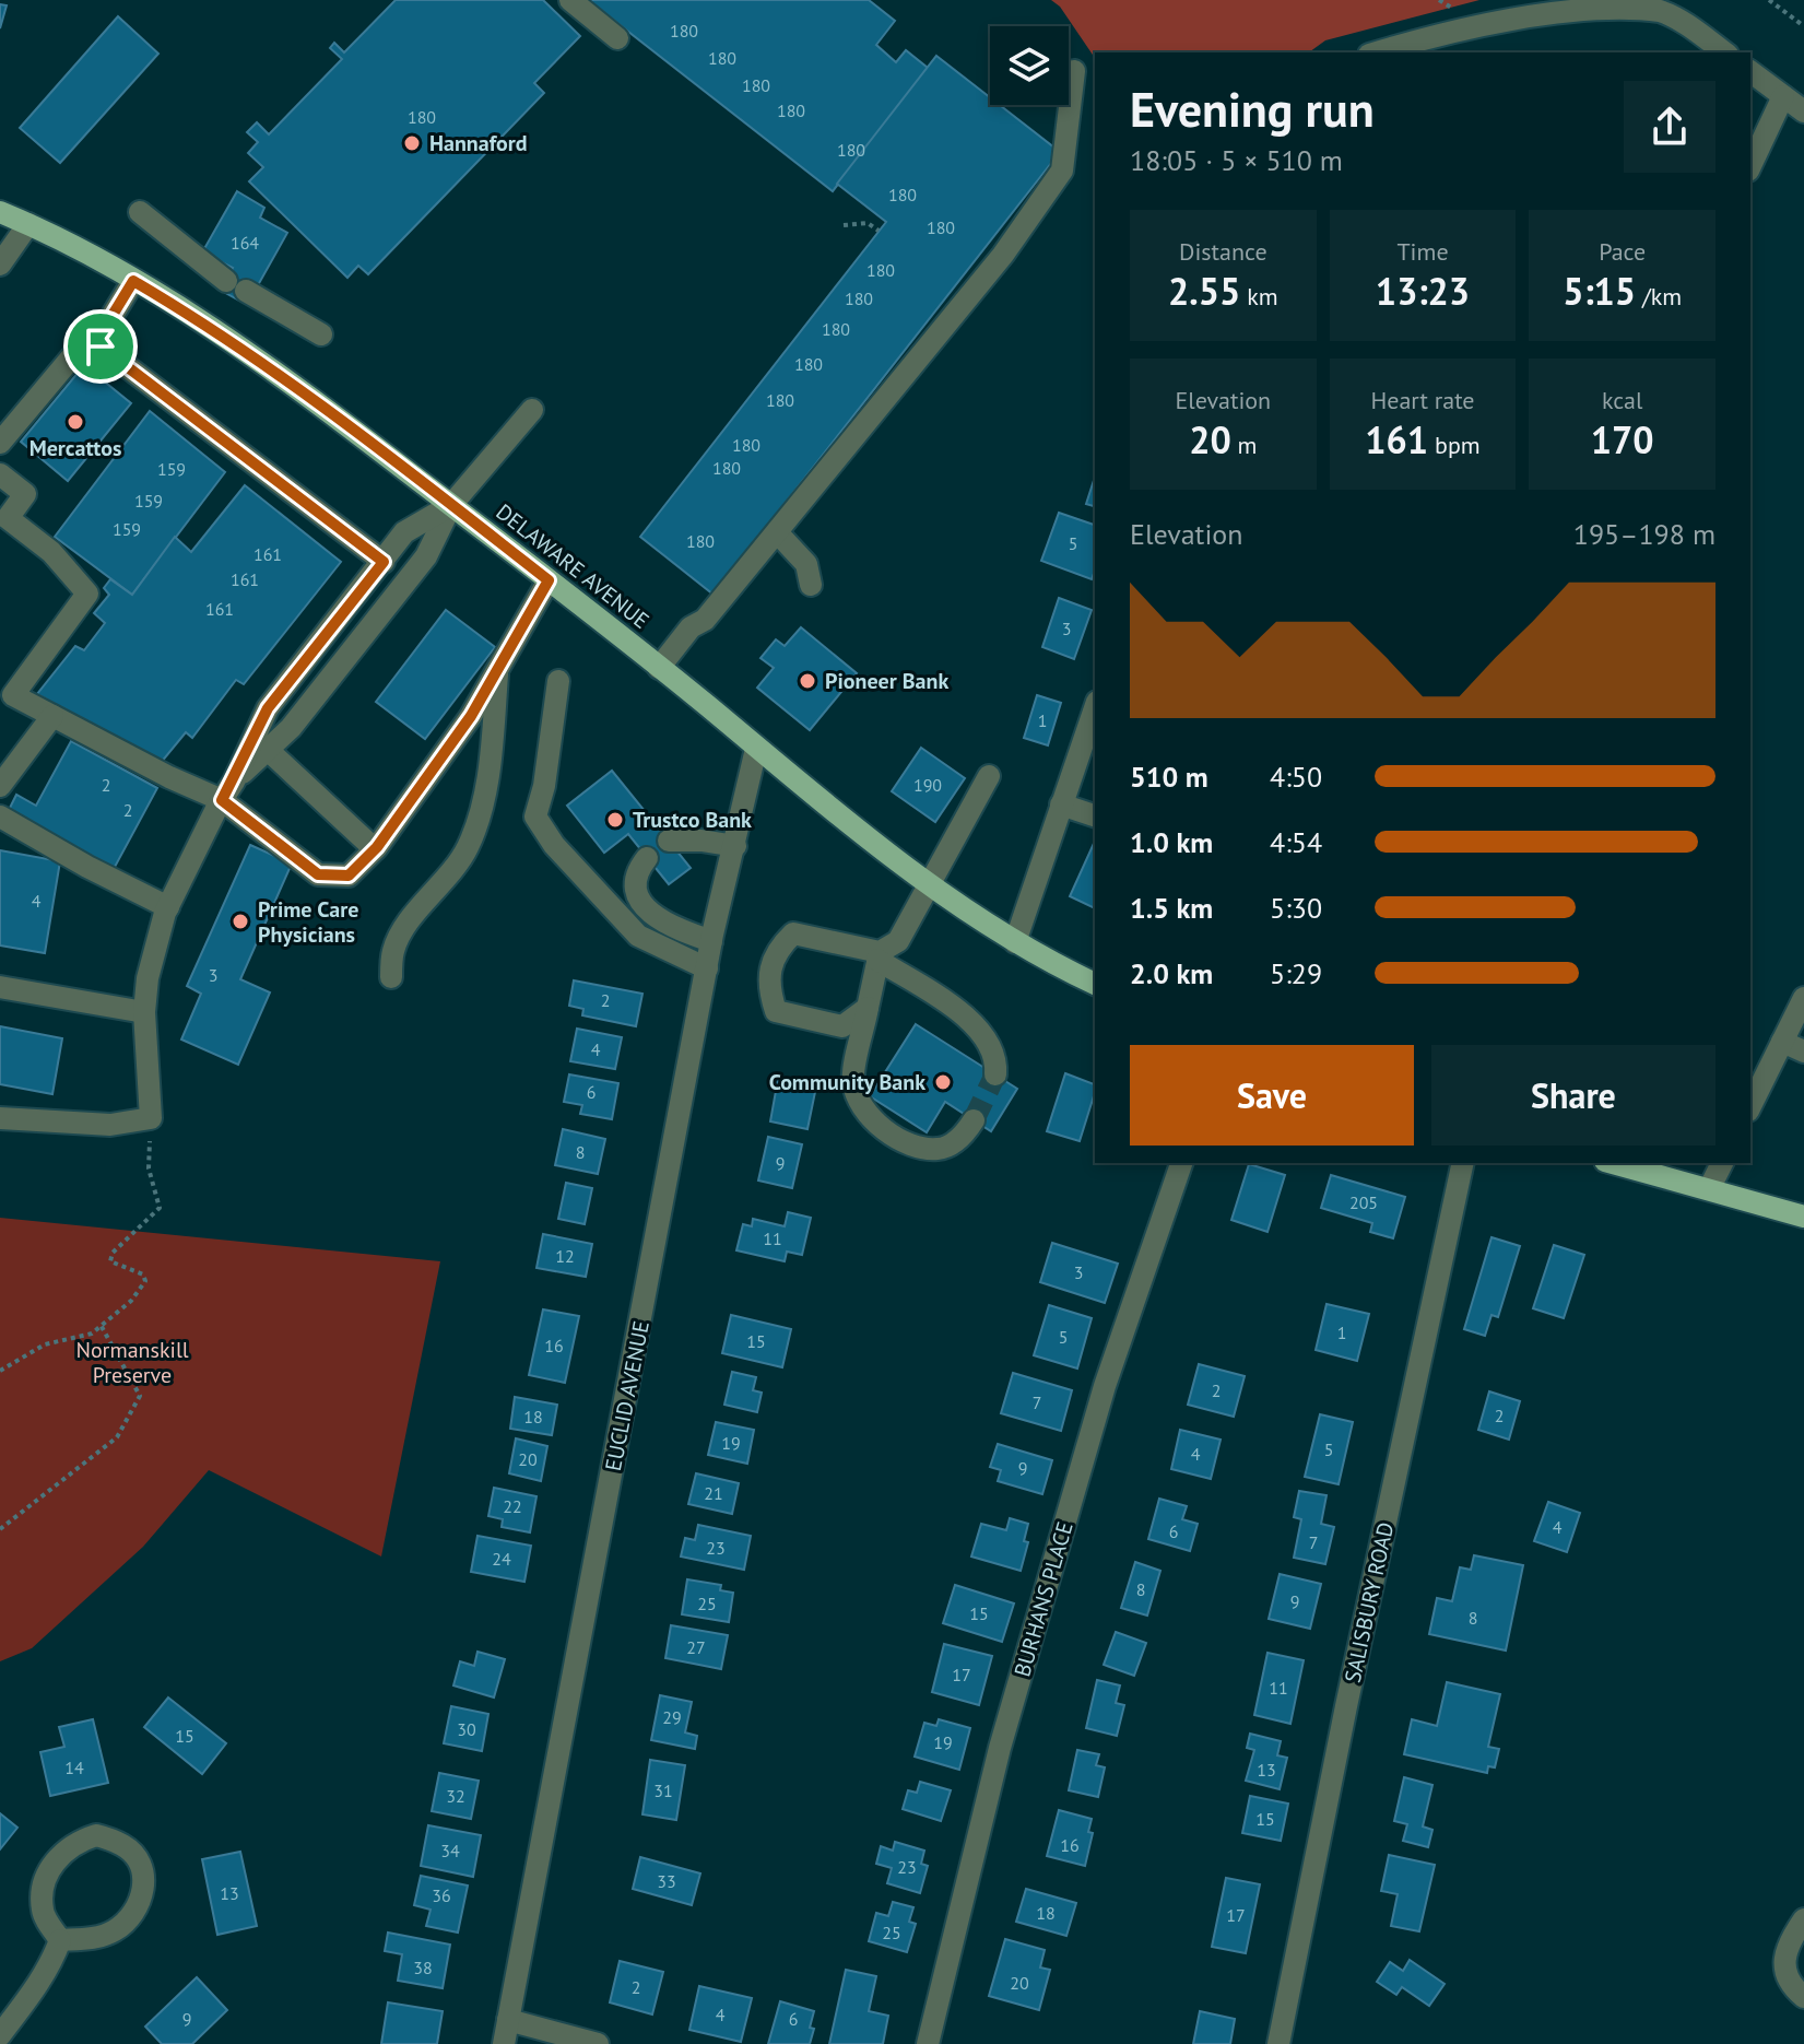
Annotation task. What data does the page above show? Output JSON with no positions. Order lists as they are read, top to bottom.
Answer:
{
  "streets": {
    "main road": ["DELAWARE AVENUE"],
    "street": ["EUCLID AVENUE", "BURHANS PLACE", "SALISBURY ROAD"]
  },
  "crossings": [
    ["DELAWARE AVENUE", "EUCLID AVENUE"]
  ],
  "parks": ["Normanskill Preserve"],
  "places": [
    "Hannaford",
    "Mercattos",
    "Pioneer Bank",
    "Trustco Bank",
    "Prime Care Physicians",
    "Community Bank"
  ],
  "house_numbers": [
    "180",
    "180",
    "180",
    "180",
    "180",
    "180",
    "180",
    "180",
    "164",
    "180",
    "180",
    "180",
    "180",
    "180",
    "180",
    "180",
    "159",
    "159",
    "159",
    "180",
    "5",
    "161",
    "161",
    "161",
    "3",
    "1",
    "2",
    "190",
    "2",
    "4",
    "3",
    "2",
    "4",
    "6",
    "8",
    "9",
    "205",
    "11",
    "12",
    "3",
    "1",
    "5",
    "15",
    "16",
    "2",
    "7",
    "2",
    "18",
    "19",
    "5",
    "4",
    "20",
    "9",
    "21",
    "22",
    "4",
    "6",
    "7",
    "23",
    "24",
    "8",
    "9",
    "25",
    "15",
    "8",
    "27",
    "17",
    "11",
    "29",
    "30",
    "15",
    "19",
    "14",
    "13",
    "31",
    "32",
    "15",
    "16",
    "34",
    "23",
    "33",
    "13",
    "36",
    "18",
    "17",
    "25",
    "38",
    "20",
    "2",
    "4",
    "9",
    "6"
  ],
  "page": {
    "heading": ["Evening run", "18:05 · 5 × 510 m"],
    "stats": [
      ["Distance", "2.55 km"],
      ["Time", "13:23"],
      ["Pace", "5:15 /km"],
      ["Elevation", "20 m"],
      ["Heart rate", "161 bpm"],
      ["kcal", "170"]
    ],
    "chart": ["Elevation", "195–198 m"],
    "list": [
      {
        "name": "510 m",
        "note": "4:50"
      },
      {
        "name": "1.0 km",
        "note": "4:54"
      },
      {
        "name": "1.5 km",
        "note": "5:30"
      },
      {
        "name": "2.0 km",
        "note": "5:29"
      }
    ],
    "buttons": ["Save", "Share"]
  }
}
